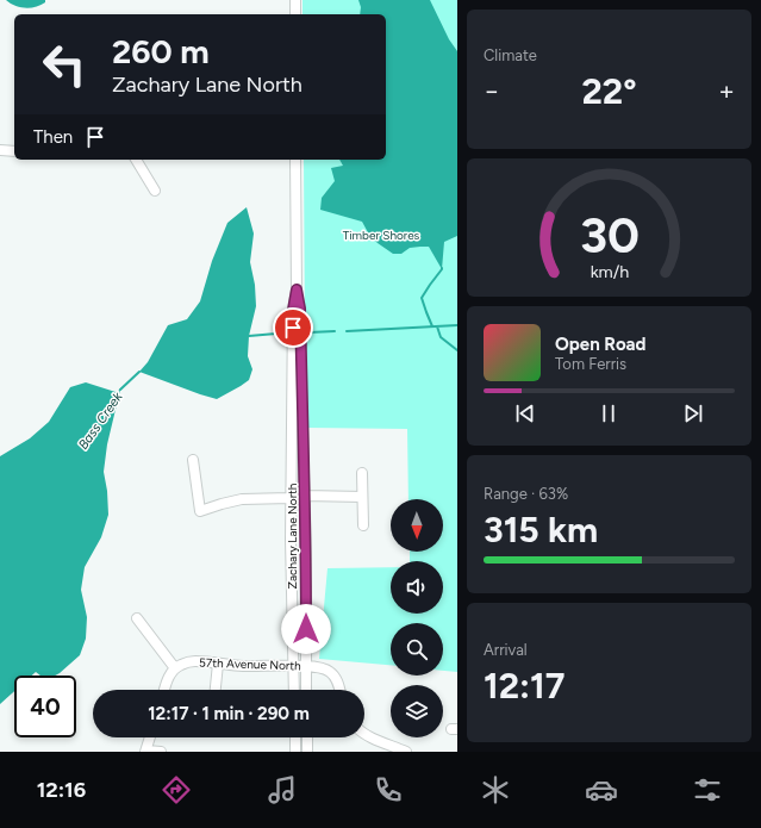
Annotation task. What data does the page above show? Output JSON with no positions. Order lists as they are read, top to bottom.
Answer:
{
  "streets": {
    "street": ["Zachary Lane North", "57th Avenue North"]
  },
  "crossings": [
    ["Zachary Lane North", "57th Avenue North"]
  ],
  "water": ["Bass Creek"],
  "parks": ["Timber Shores"],
  "north": "bottom",
  "page": {
    "tile": [
      "Climate",
      ["Range · 63%", "315 km"],
      ["Arrival", "12:17"]
    ],
    "turn": ["260 m", "Zachary Lane North"],
    "heat": ["−", "22°", "+"],
    "then": "Then",
    "song": ["Open Road", "Tom Ferris"],
    "limit": "40",
    "trip": "12:17 · 1 min · 290 m",
    "tabs": "12:16",
    "gauge": ["30", "km/h"]
  }
}
